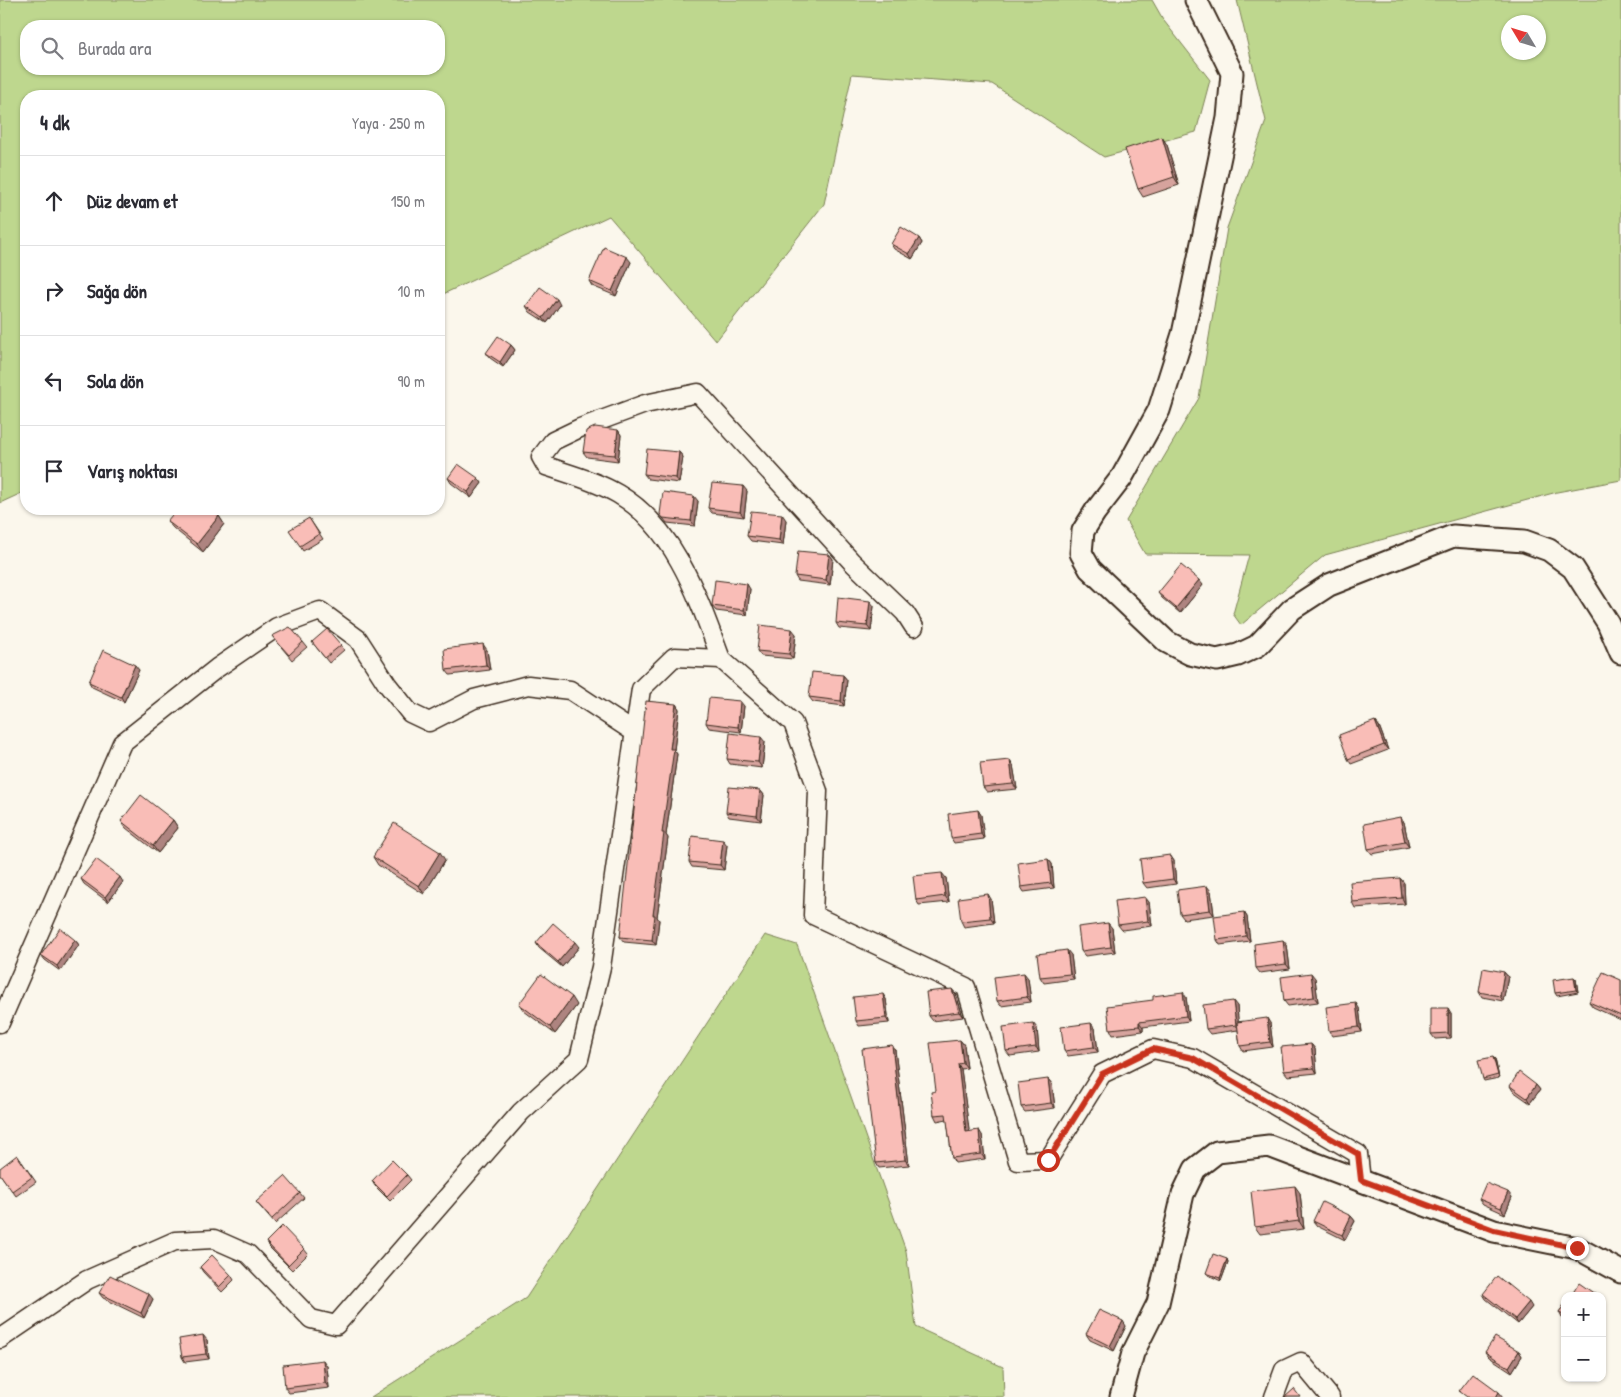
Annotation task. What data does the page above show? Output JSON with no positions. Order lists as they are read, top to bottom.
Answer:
{
  "north": "top left",
  "page": {
    "search": "Burada ara",
    "heading": ["4 dk", "Yaya · 250 m"],
    "list": [
      ["Düz devam et", "150 m"],
      ["Sağa dön", "10 m"],
      ["Sola dön", "90 m"],
      "Varış noktası"
    ],
    "map_buttons": ["+", "−"]
  }
}
